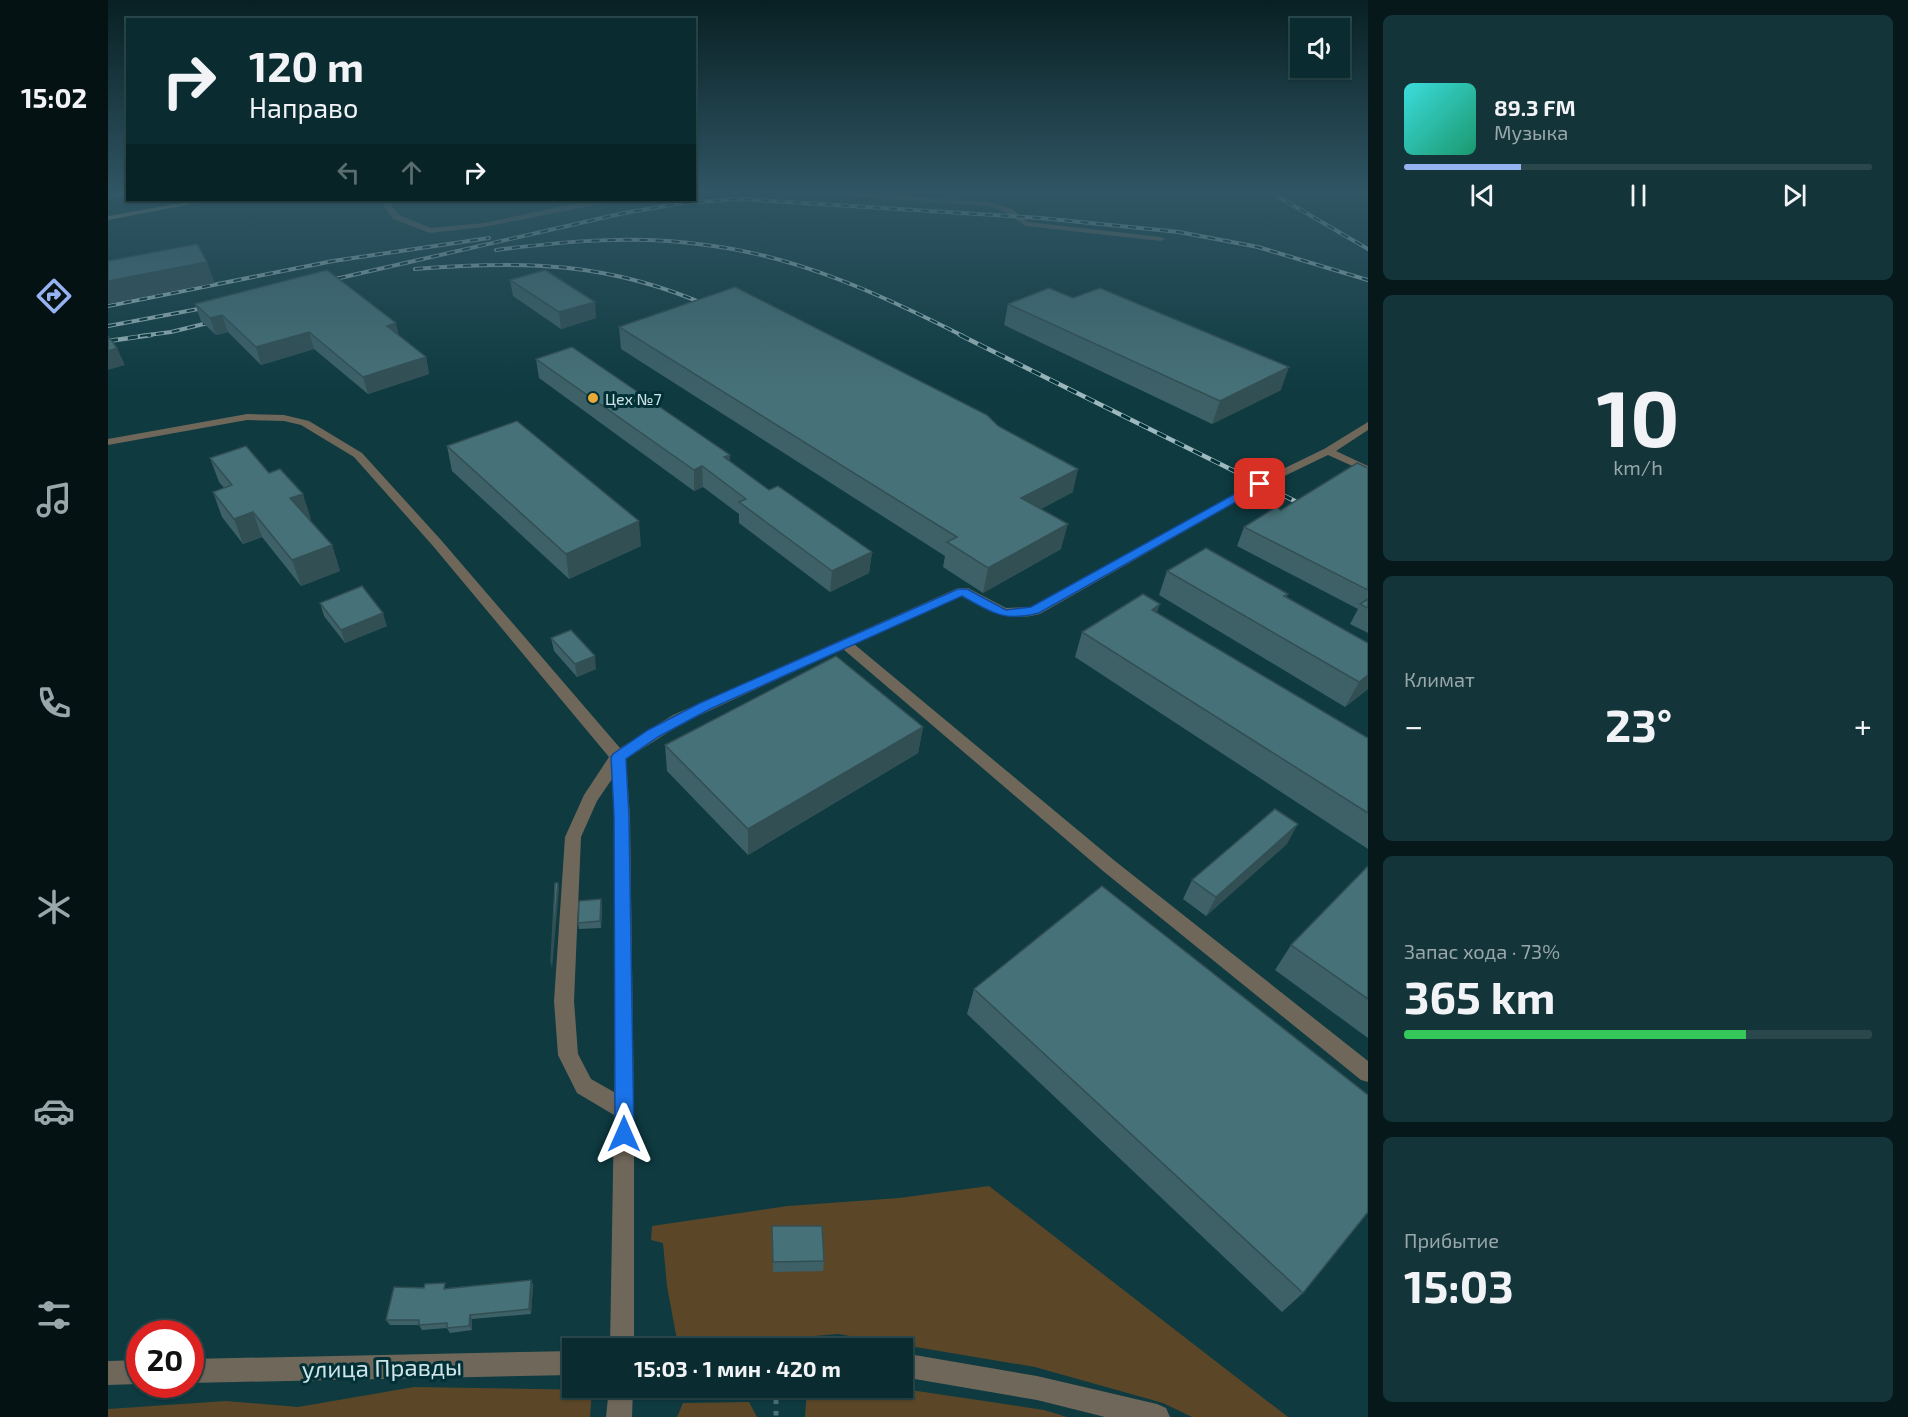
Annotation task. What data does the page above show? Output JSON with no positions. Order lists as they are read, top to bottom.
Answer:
{
  "streets": {
    "street": ["улица Правды"]
  },
  "places": ["Цех №7"],
  "page": {
    "tabs": "15:02",
    "turn": ["120 m", "Направо"],
    "song": ["89.3 FM", "Музыка"],
    "tile": [
      ["10", "km/h"],
      "Климат",
      ["Запас хода · 73%", "365 km"],
      ["Прибытие", "15:03"]
    ],
    "heat": ["−", "23°", "+"],
    "limit": "20",
    "trip": "15:03 · 1 мин · 420 m"
  }
}
